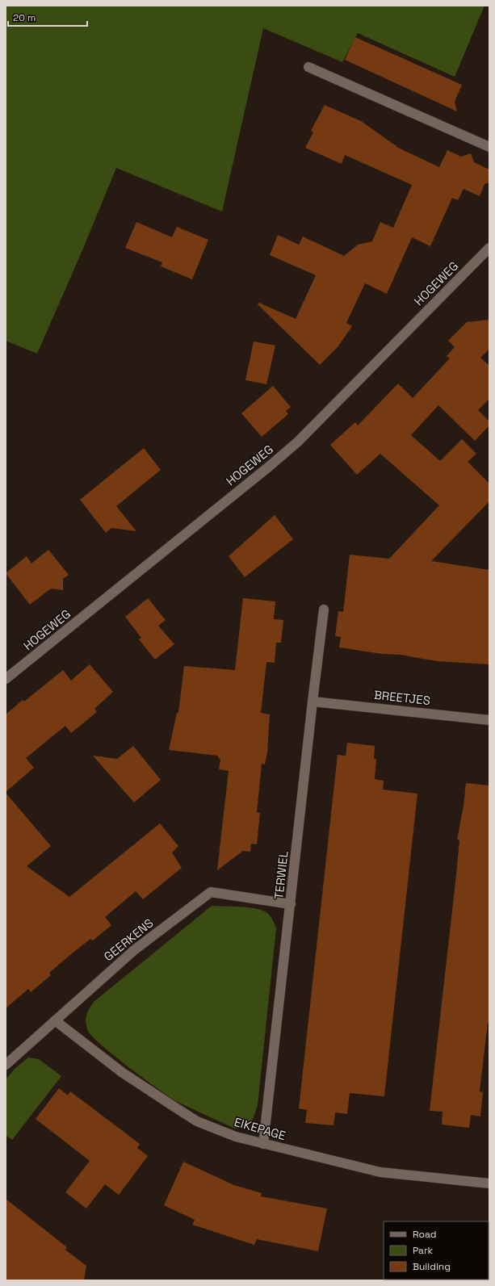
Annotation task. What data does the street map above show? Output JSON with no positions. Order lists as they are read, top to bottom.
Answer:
{
  "streets": {
    "street": [
      "HOGEWEG",
      "BREETJES",
      "TERWIEL",
      "GEERKENS",
      "EIKEPAGE"
    ]
  },
  "crossings": [
    ["BREETJES", "TERWIEL"],
    ["TERWIEL", "GEERKENS"],
    ["TERWIEL", "EIKEPAGE"],
    ["GEERKENS", "EIKEPAGE"]
  ],
  "legend": ["Road", "Park", "Building"],
  "scale_bar": "20 m"
}
